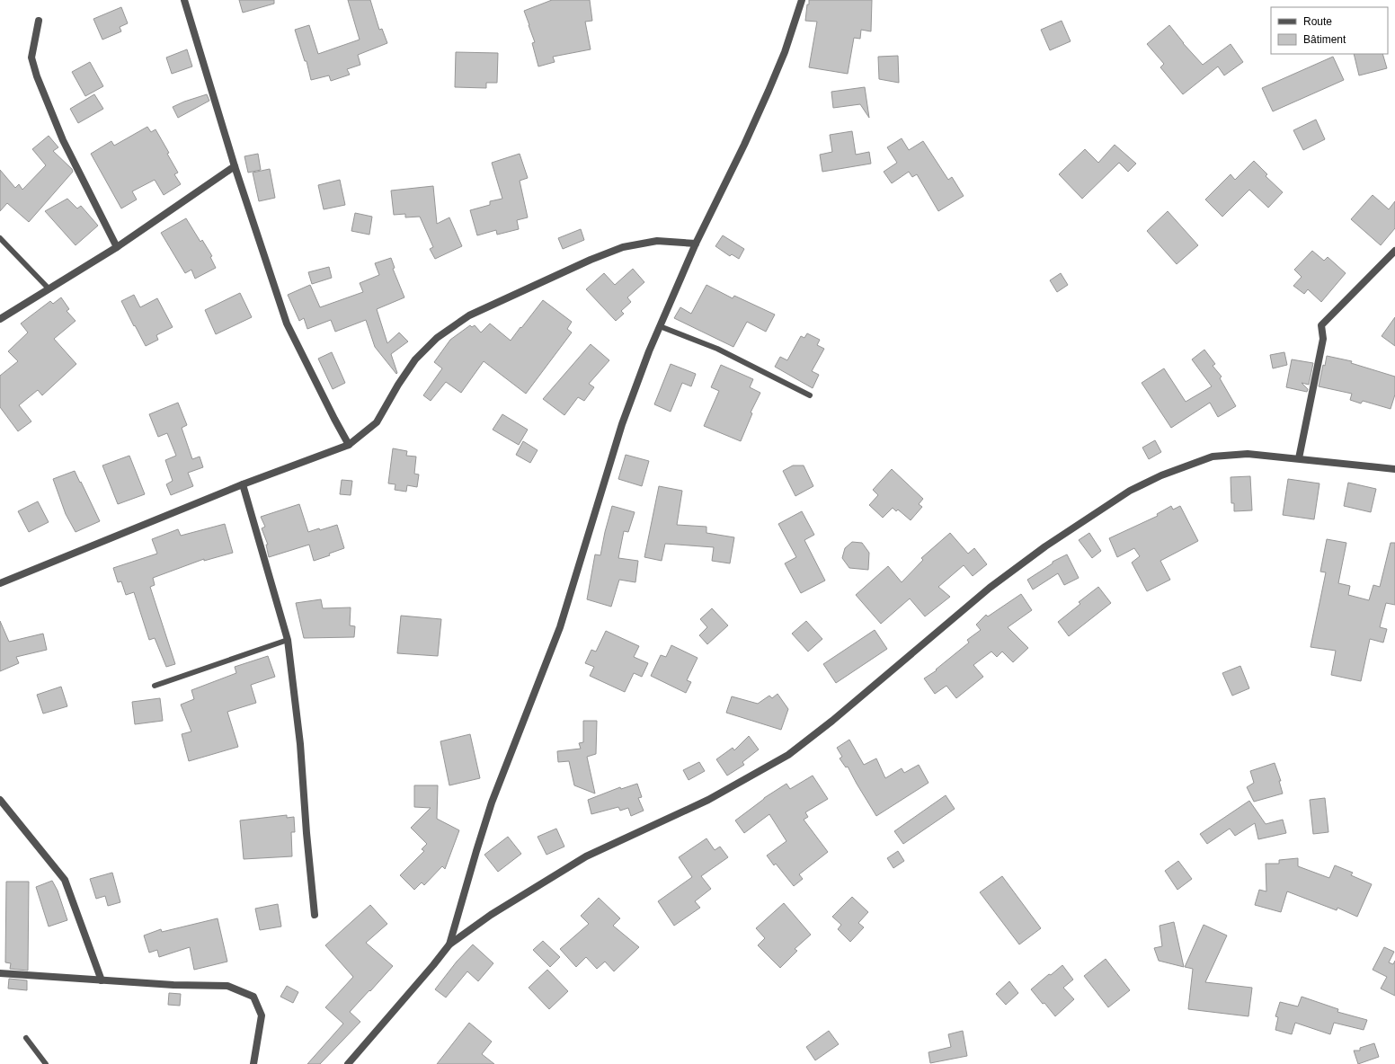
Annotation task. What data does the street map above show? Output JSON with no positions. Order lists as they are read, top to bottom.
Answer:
{
  "legend": ["Route", "Bâtiment"]
}
